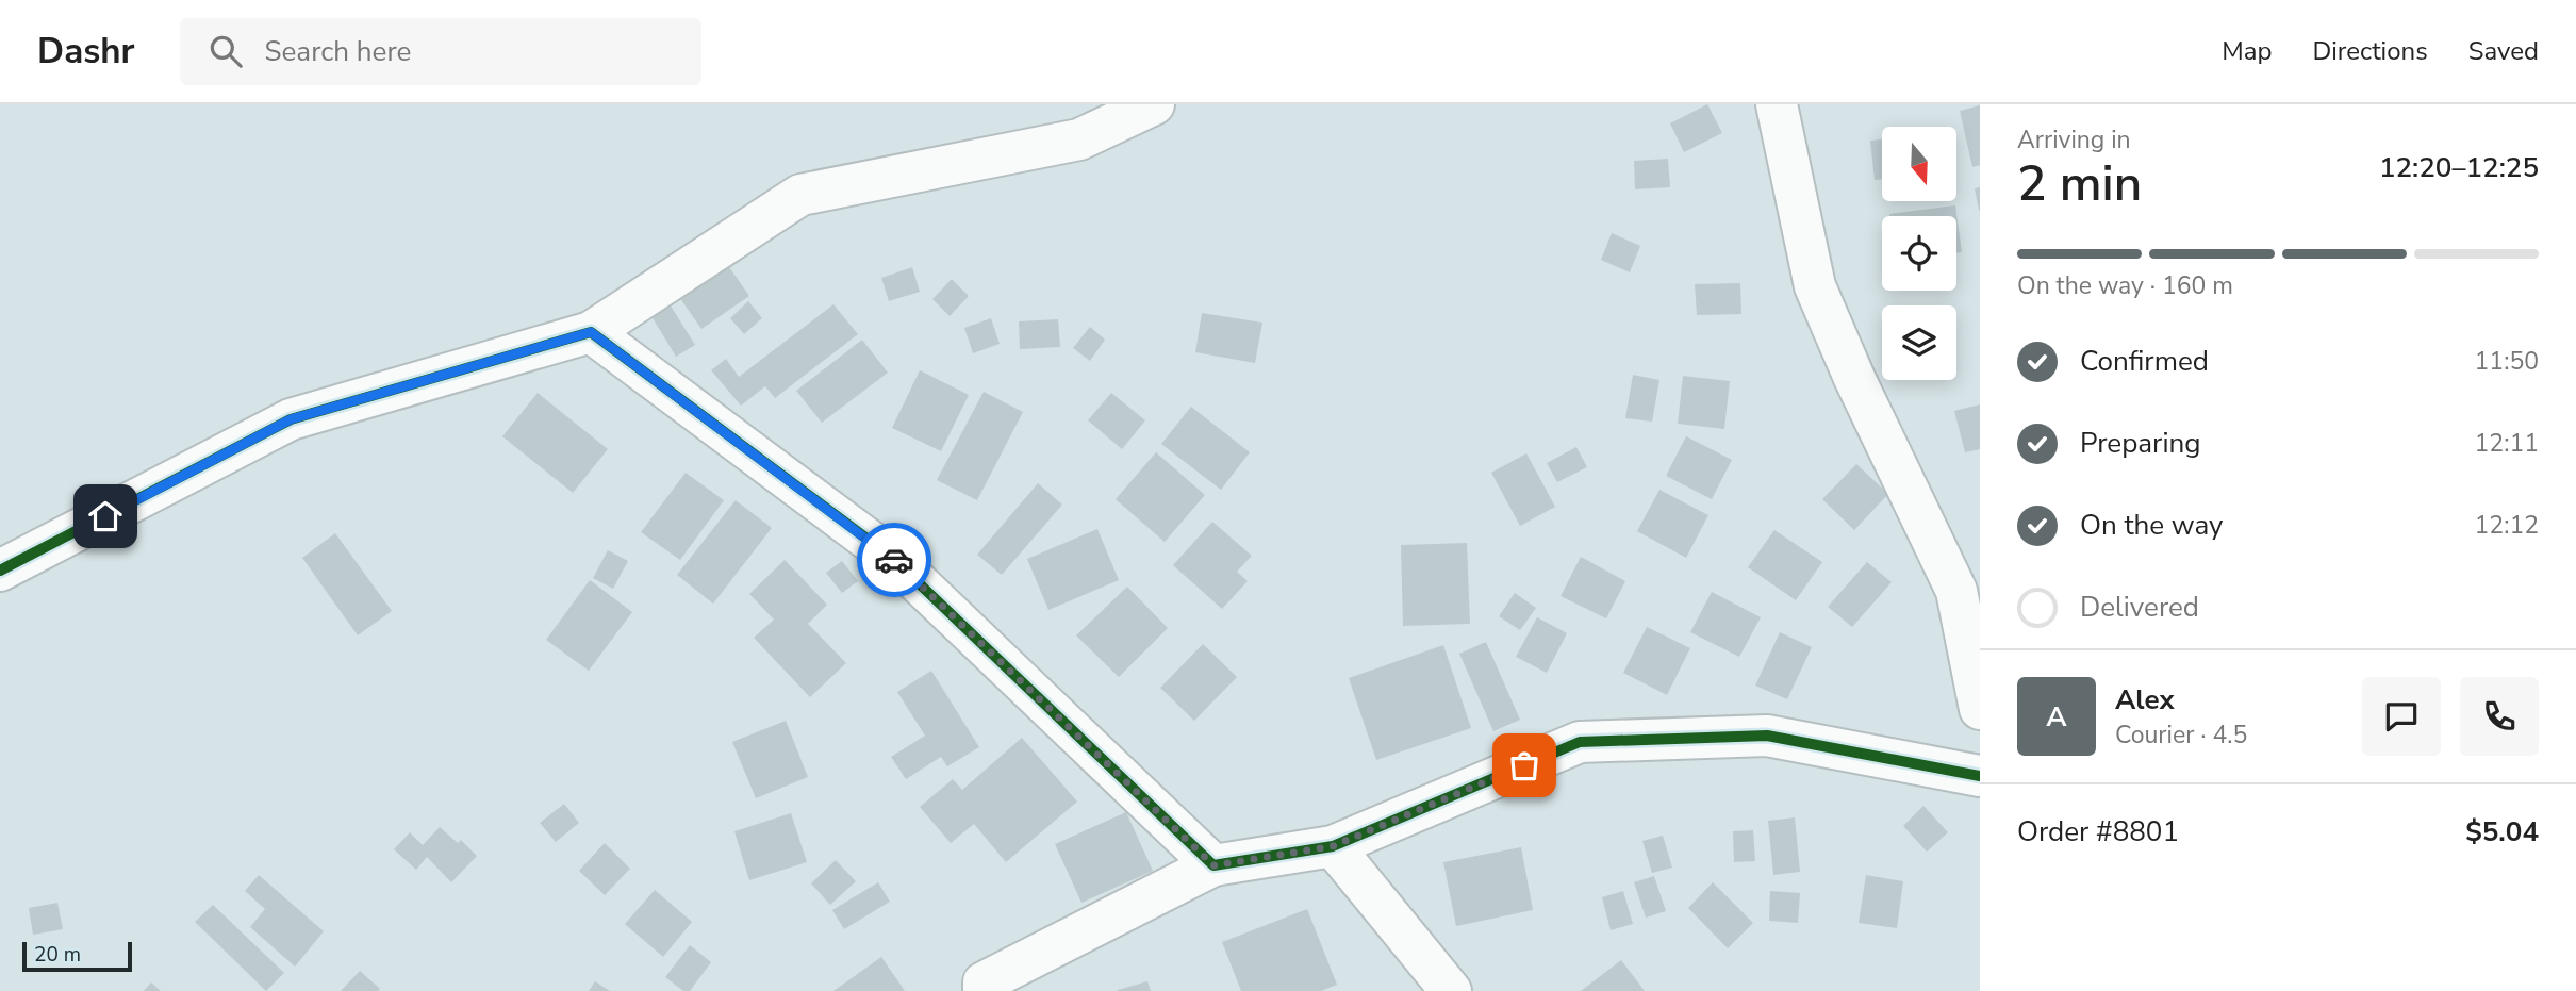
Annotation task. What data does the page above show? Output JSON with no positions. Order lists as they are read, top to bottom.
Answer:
{
  "scale_bar": "20 m",
  "north": "bottom",
  "page": {
    "header": "Dashr",
    "search": "Search here",
    "nav": ["Map", "Directions", "Saved"],
    "heading": ["2 min", "Arriving in", "12:20–12:25"],
    "panel": [
      "Alex",
      "Courier · 4.5",
      "Order #8801",
      "$5.04"
    ],
    "bar": "On the way · 160 m",
    "list": [
      ["Confirmed", "11:50"],
      ["Preparing", "12:11"],
      ["On the way", "12:12"],
      "Delivered"
    ],
    "round": "A",
    "scale": "20 m"
  }
}
